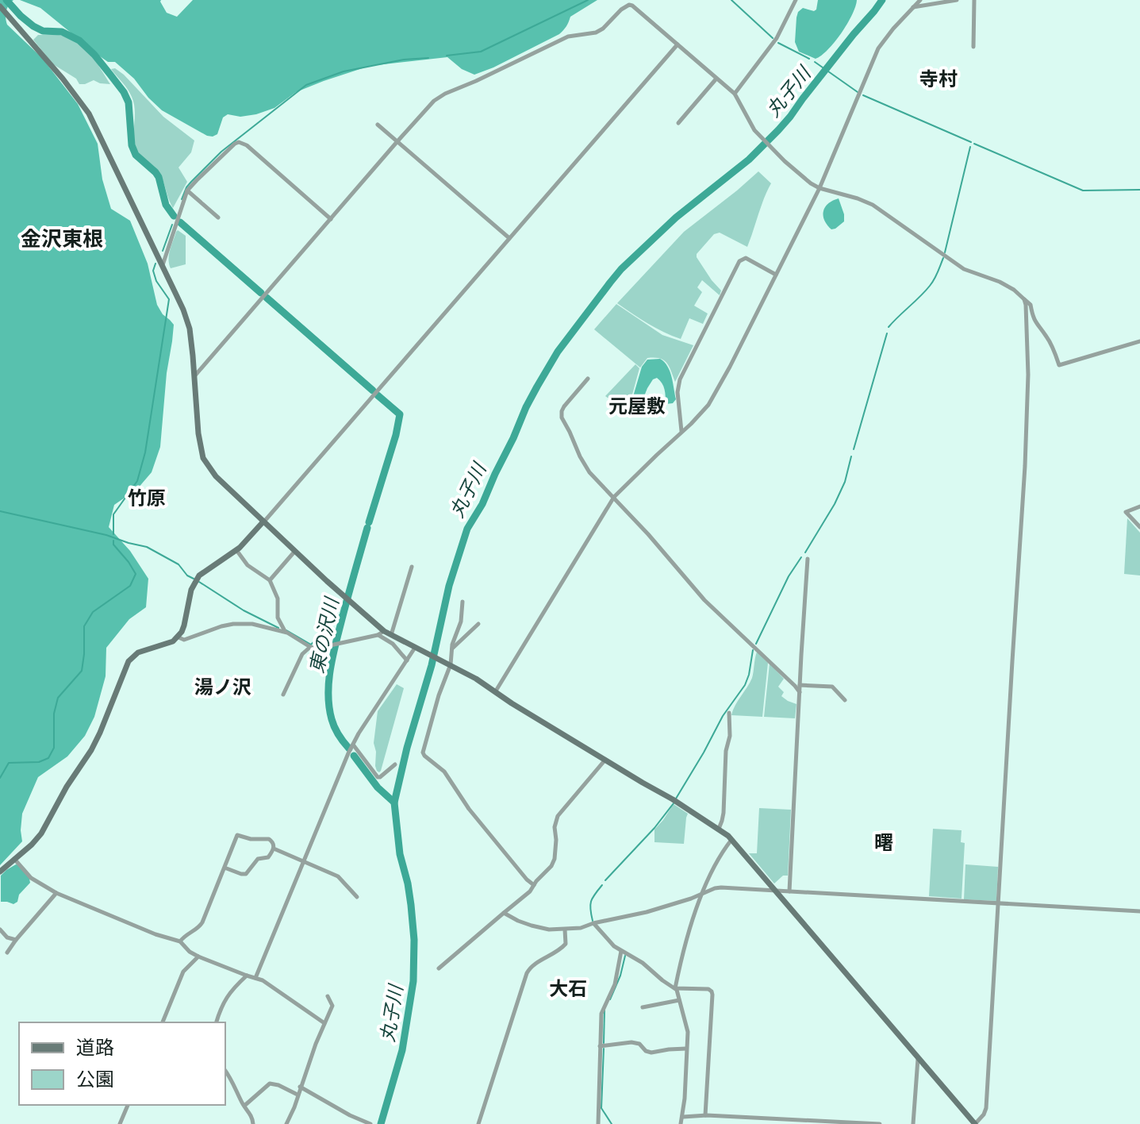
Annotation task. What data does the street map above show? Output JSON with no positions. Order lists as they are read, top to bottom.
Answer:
{
  "districts": [
    "寺村",
    "金沢東根",
    "元屋敷",
    "竹原",
    "湯ノ沢",
    "曙",
    "大石"
  ],
  "water": ["丸子川", "東の沢川"],
  "legend": ["道路", "公園"]
}
